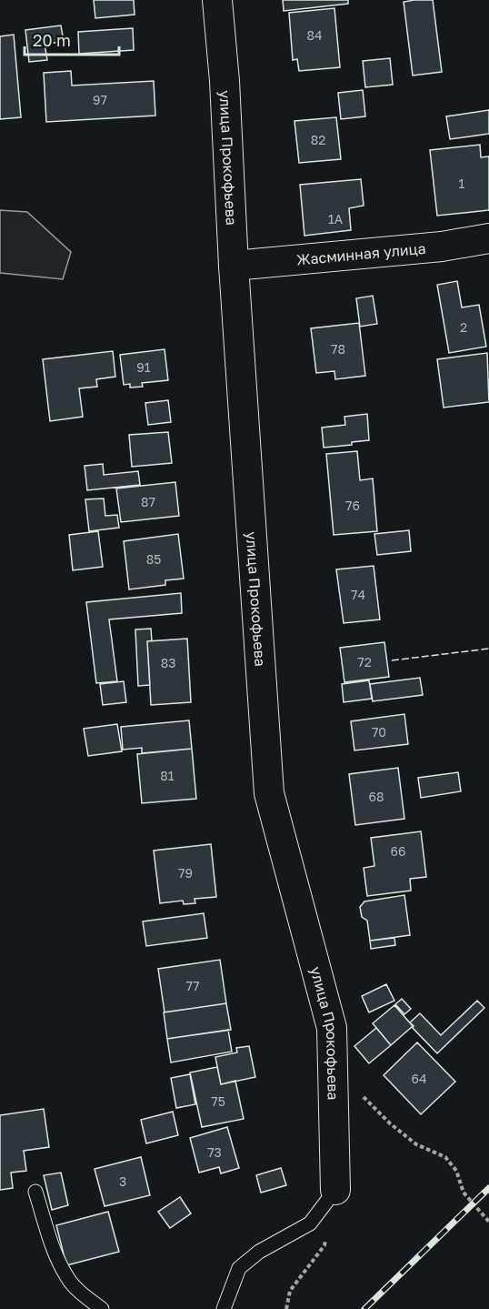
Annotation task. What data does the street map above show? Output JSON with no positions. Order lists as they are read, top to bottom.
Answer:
{
  "streets": {
    "street": ["улица Прокофьева", "Жасминная улица"]
  },
  "crossings": [
    ["улица Прокофьева", "Жасминная улица"]
  ],
  "house_numbers": [
    "84",
    "97",
    "82",
    "1",
    "1А",
    "2",
    "78",
    "91",
    "87",
    "76",
    "85",
    "74",
    "72",
    "83",
    "70",
    "81",
    "68",
    "66",
    "79",
    "77",
    "64",
    "75",
    "73",
    "3"
  ],
  "scale_bar": "20 m"
}
